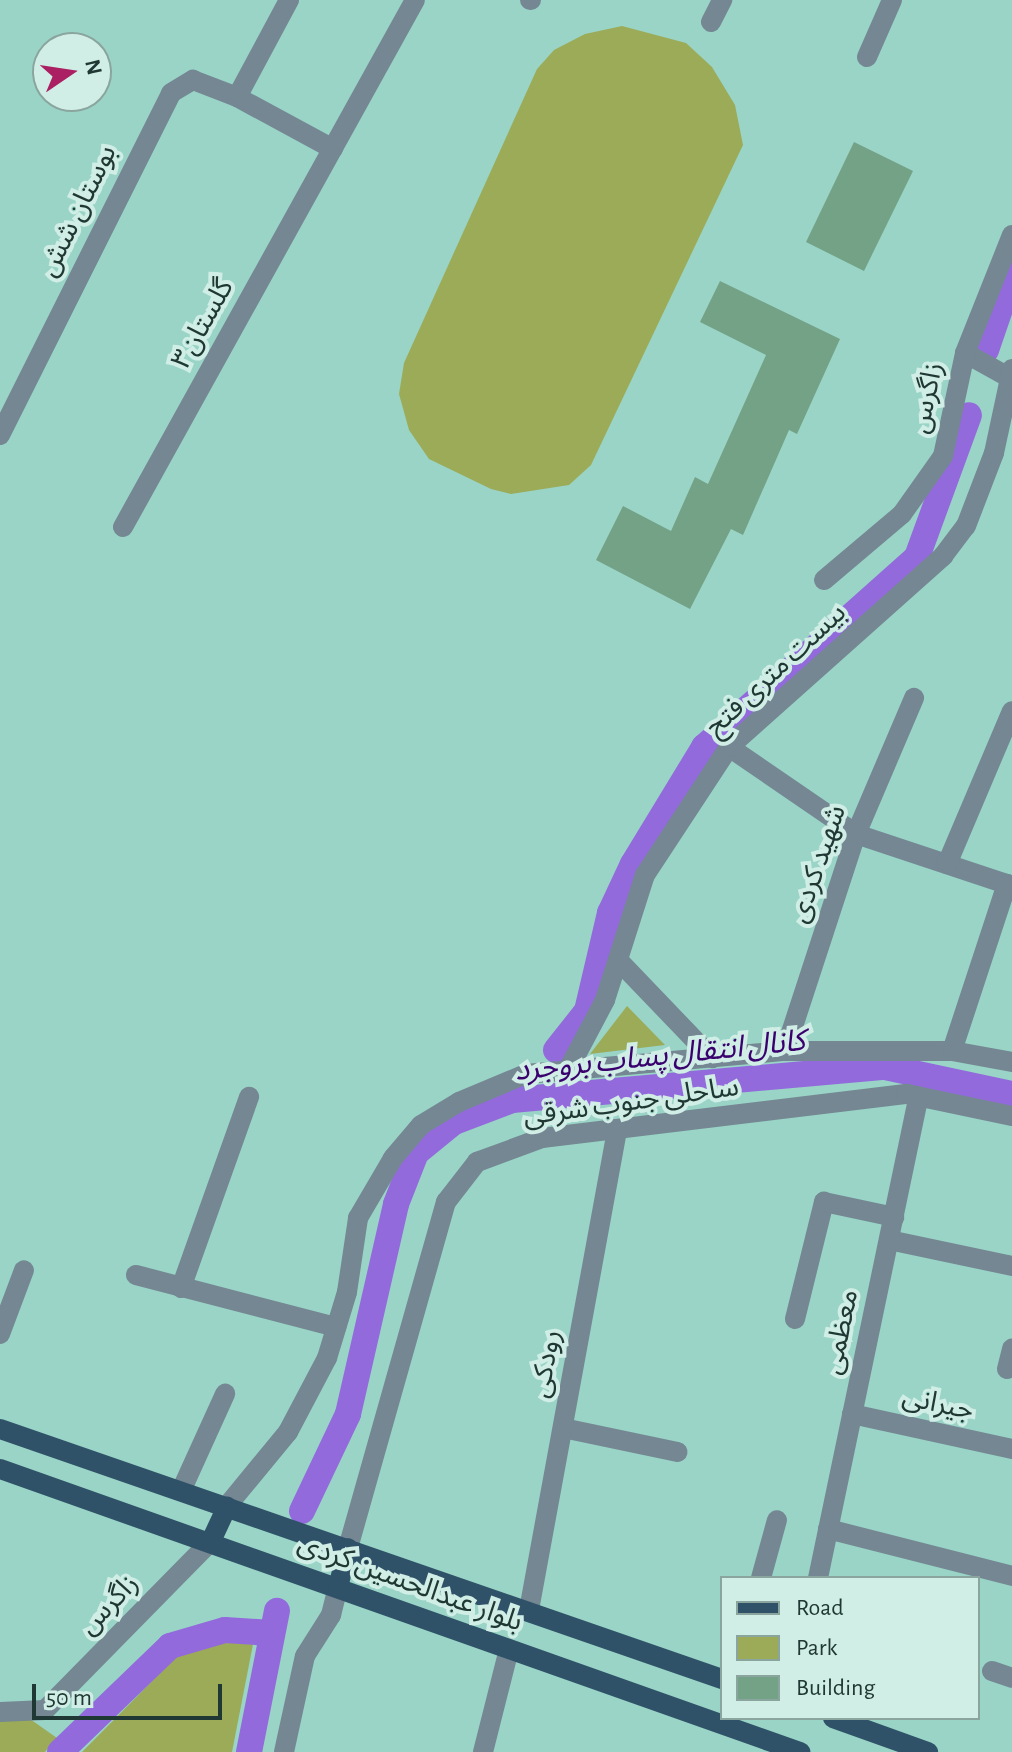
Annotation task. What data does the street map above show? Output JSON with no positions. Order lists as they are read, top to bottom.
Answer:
{
  "streets": {
    "main road": ["بلوار عبدالحسین کردی"],
    "street": [
      "بوستان شش",
      "گلستان۳",
      "زاگرس",
      "بیست متری فتح",
      "شهید کردی",
      "ساحلی جنوب شرقی",
      "معظمی",
      "رودکی",
      "جیرانی"
    ]
  },
  "crossings": [
    ["زاگرس", "بلوار عبدالحسین کردی"],
    ["ساحلی جنوب شرقی", "معظمی"],
    ["ساحلی جنوب شرقی", "رودکی"],
    ["ساحلی جنوب شرقی", "بلوار عبدالحسین کردی"],
    ["معظمی", "جیرانی"],
    ["رودکی", "بلوار عبدالحسین کردی"]
  ],
  "water": ["کانال انتقال پساب بروجرد"],
  "legend": ["Road", "Park", "Building"],
  "scale_bar": "50 m",
  "north": "right"
}
